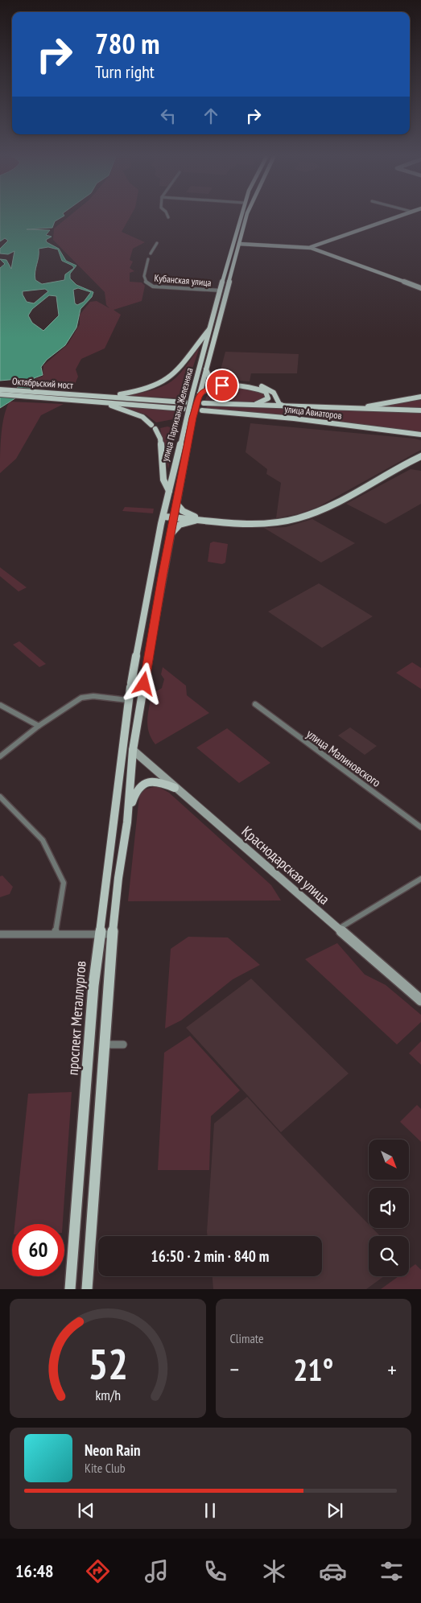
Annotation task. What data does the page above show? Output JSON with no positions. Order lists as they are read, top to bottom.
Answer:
{
  "streets": {
    "main road": [
      "Октябрьский мост",
      "улица Авиаторов",
      "улица Партизана Железняка",
      "Краснодарская улица",
      "проспект Металлургов"
    ],
    "street": ["Кубанская улица", "улица Малиновского"]
  },
  "crossings": [
    ["Кубанская улица", "улица Партизана Железняка"],
    ["улица Партизана Железняка", "Краснодарская улица"],
    ["улица Партизана Железняка", "проспект Металлургов"]
  ],
  "north": "bottom right",
  "page": {
    "turn": ["780 m", "Turn right"],
    "limit": "60",
    "trip": "16:50 · 2 min · 840 m",
    "tile": "Climate",
    "heat": ["−", "21°", "+"],
    "song": ["Neon Rain", "Kite Club"],
    "tabs": "16:48",
    "gauge": ["52", "km/h"]
  }
}
